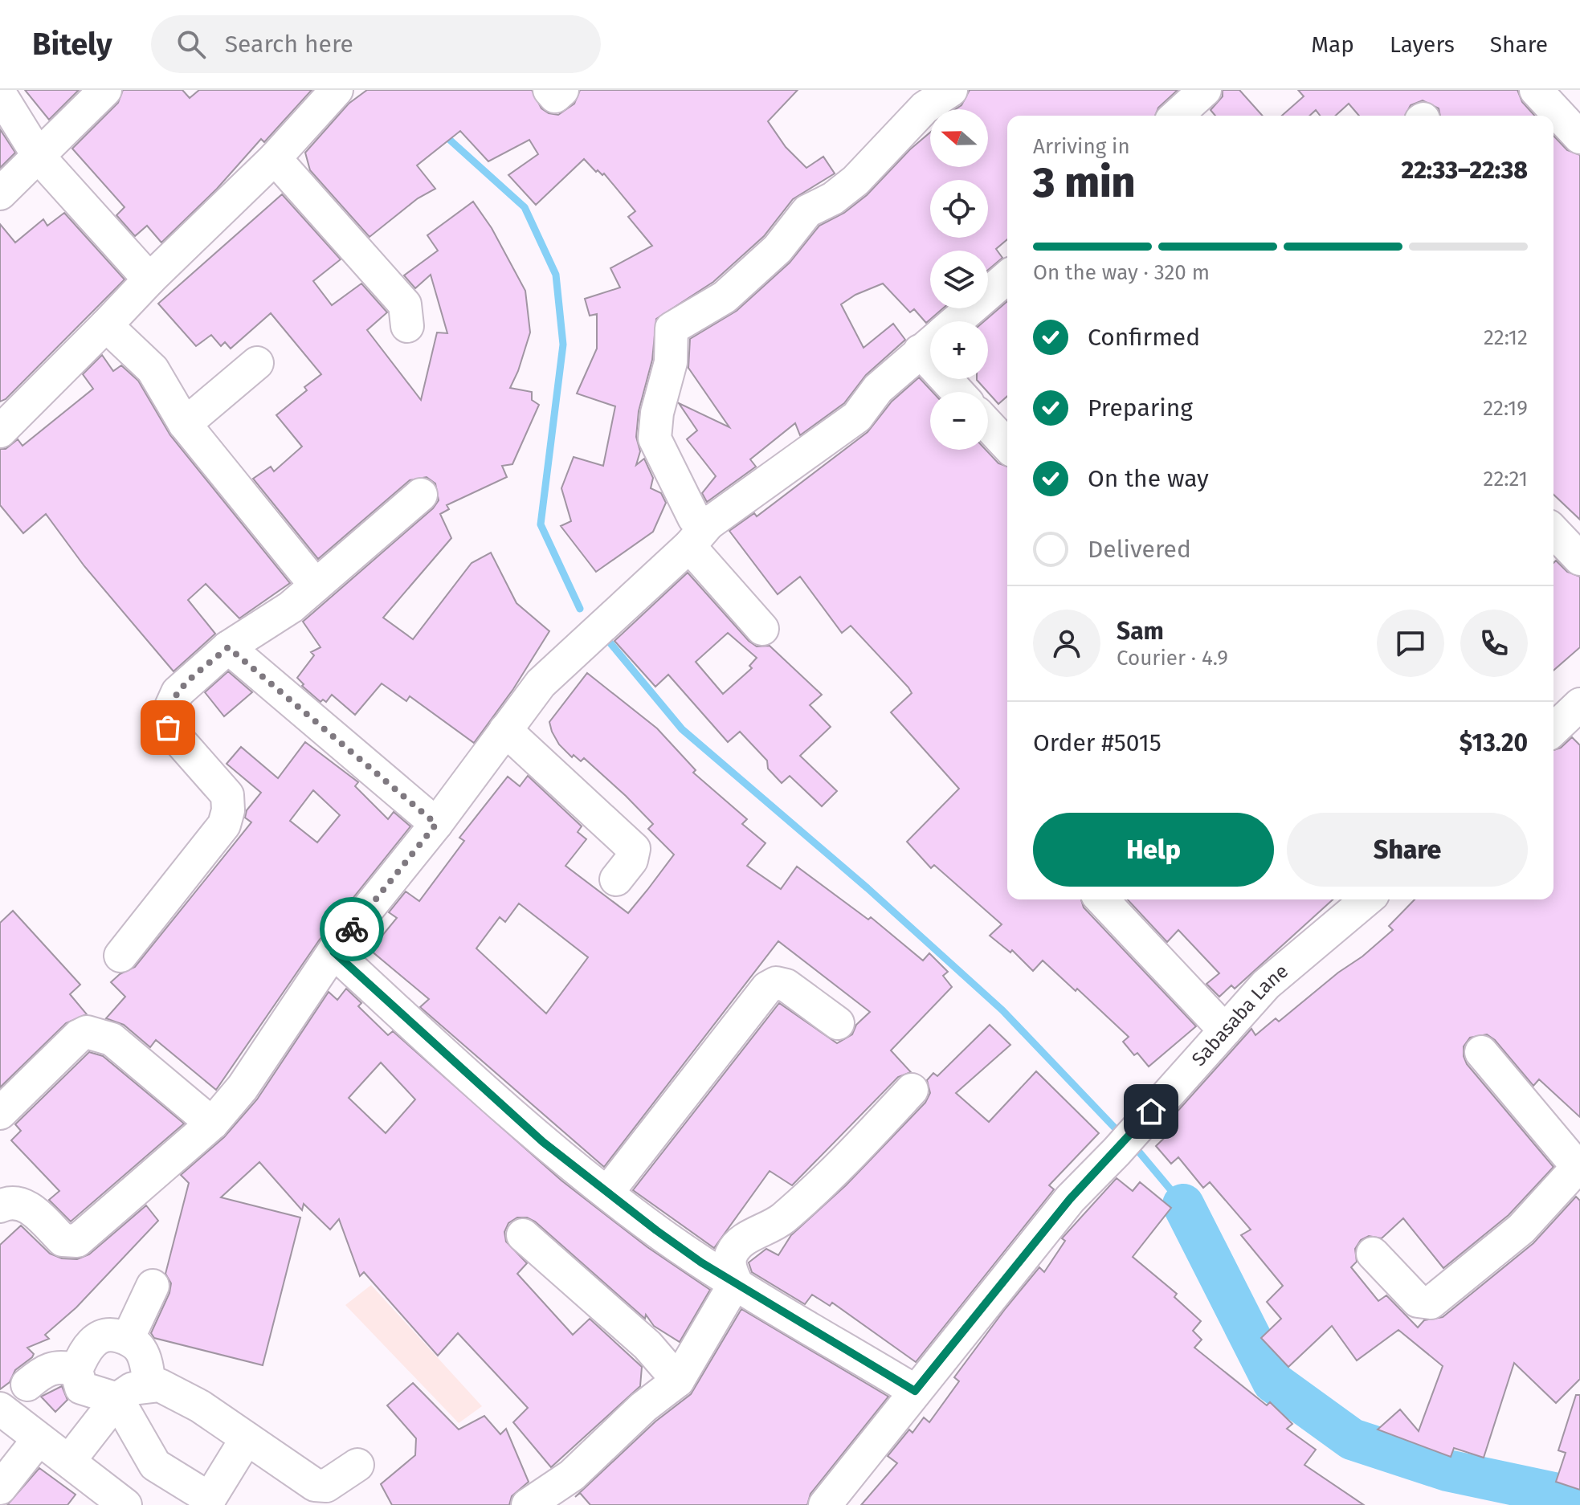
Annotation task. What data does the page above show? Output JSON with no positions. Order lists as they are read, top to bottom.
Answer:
{
  "streets": {
    "street": ["Sabasaba Lane"]
  },
  "north": "left",
  "page": {
    "header": "Bitely",
    "search": "Search here",
    "nav": ["Map", "Layers", "Share"],
    "map_buttons": ["+", "−"],
    "heading": ["3 min", "Arriving in", "22:33–22:38"],
    "panel": [
      "Sam",
      "Courier · 4.9",
      "Order #5015",
      "$13.20"
    ],
    "bar": "On the way · 320 m",
    "list": [
      ["Confirmed", "22:12"],
      ["Preparing", "22:19"],
      ["On the way", "22:21"],
      "Delivered"
    ],
    "buttons": ["Help", "Share"]
  }
}
